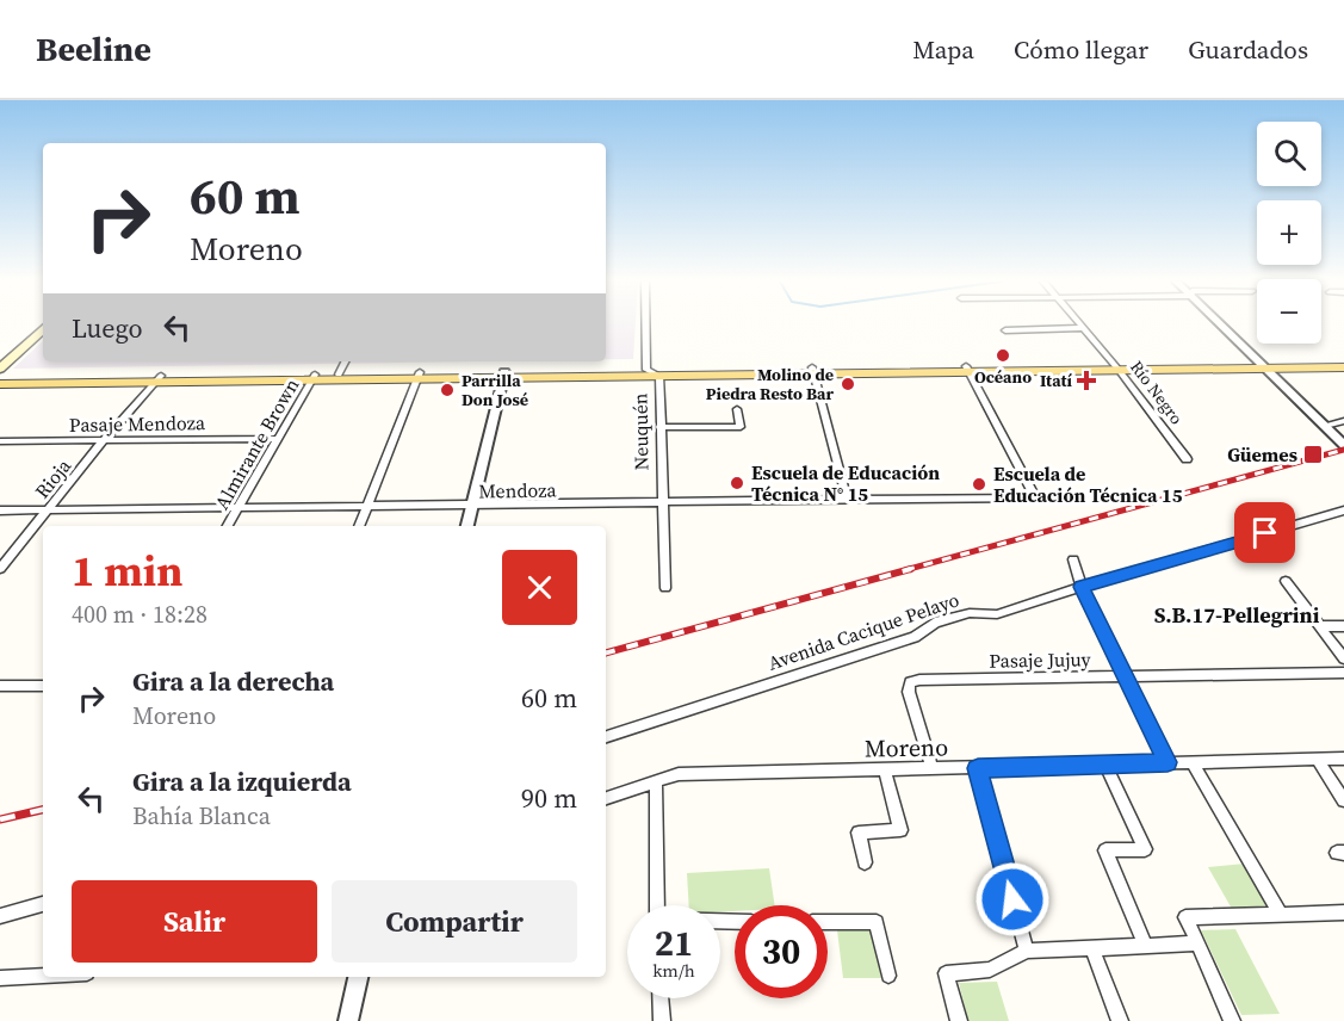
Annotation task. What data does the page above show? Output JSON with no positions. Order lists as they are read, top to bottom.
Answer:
{
  "streets": {
    "street": [
      "Río Negro",
      "Pasaje Mendoza",
      "Neuquén",
      "Almirante Brown",
      "Rioja",
      "Mendoza",
      "Avenida Cacique Pelayo",
      "Pasaje Jujuy",
      "Moreno"
    ]
  },
  "crossings": [
    ["Pasaje Mendoza", "Almirante Brown"],
    ["Pasaje Mendoza", "Rioja"],
    ["Neuquén", "Mendoza"],
    ["Almirante Brown", "Mendoza"],
    ["Rioja", "Mendoza"],
    ["Pasaje Jujuy", "Moreno"]
  ],
  "districts": ["S.B.17-Pellegrini"],
  "places": {
    "other": [
      "Océano",
      "Molino de Piedra Resto Bar",
      "Parrilla Don José",
      "Escuela de Educación Técnica N° 15",
      "Escuela de Educación Técnica 15"
    ],
    "health": ["Itatí"],
    "transit": ["Güemes"]
  },
  "page": {
    "header": "Beeline",
    "nav": ["Mapa", "Cómo llegar", "Guardados"],
    "map_buttons": ["+", "−"],
    "turn": ["60 m", "Moreno"],
    "then": "Luego",
    "heading": ["1 min", "400 m · 18:28"],
    "list": [
      {
        "name": "Gira a la derecha",
        "note": "Moreno",
        "value": "60 m"
      },
      {
        "name": "Gira a la izquierda",
        "note": "Bahía Blanca",
        "value": "90 m"
      }
    ],
    "buttons": ["Salir", "Compartir"],
    "speed": "21 km/h",
    "limit": "30"
  }
}
